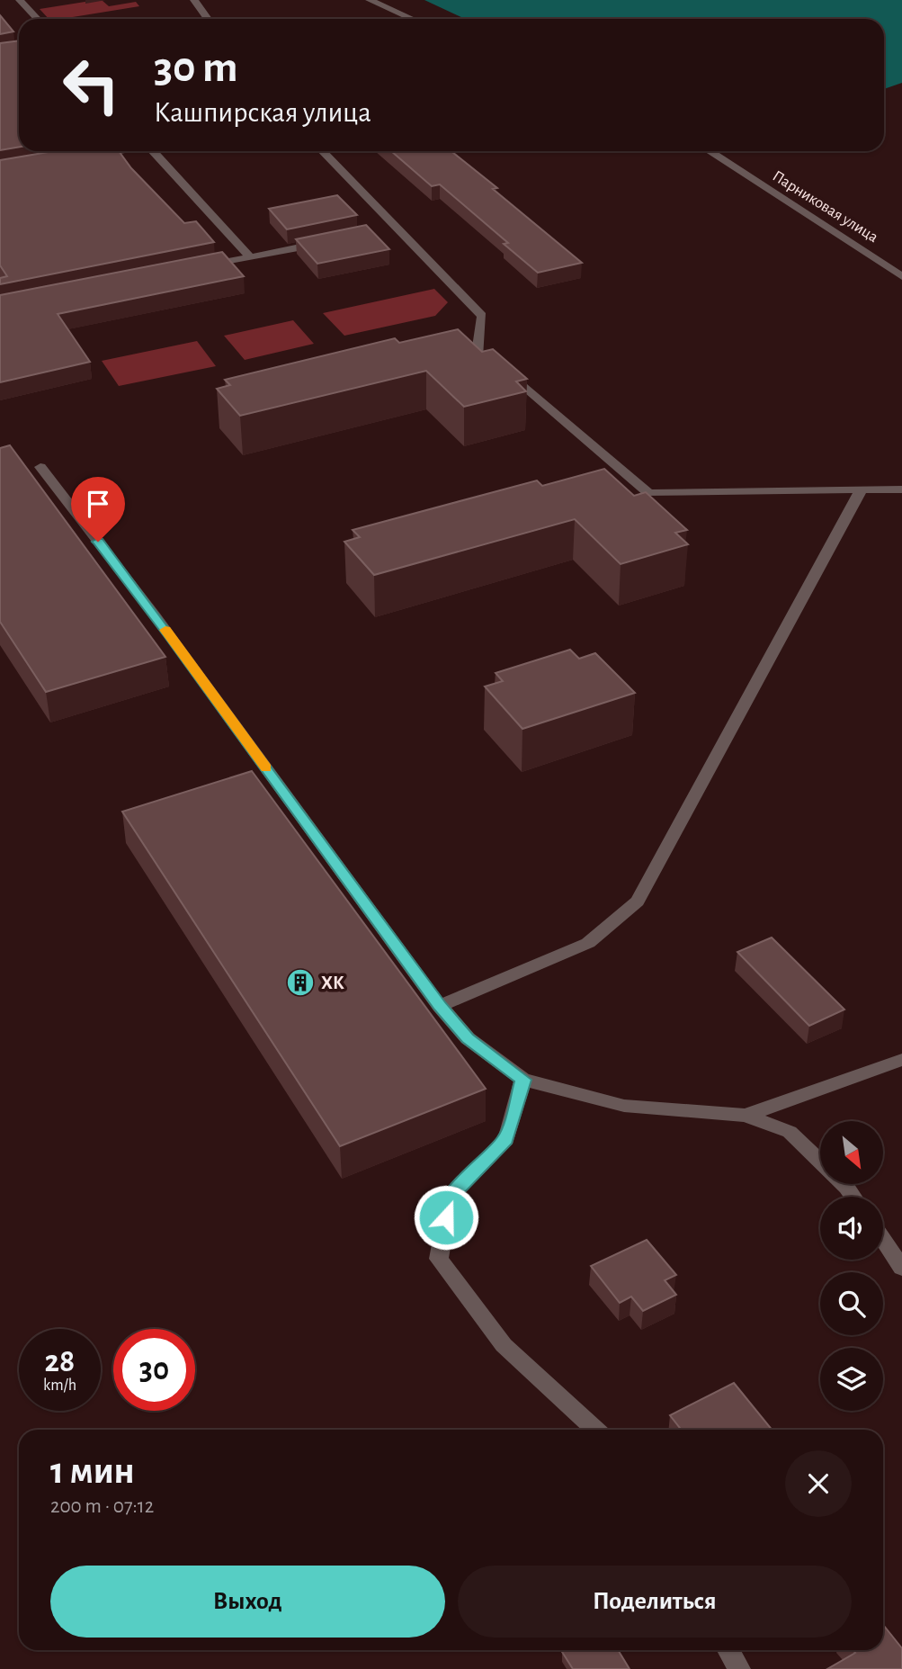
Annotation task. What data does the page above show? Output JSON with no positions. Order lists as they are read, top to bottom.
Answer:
{
  "streets": {
    "street": ["Парниковая улица"]
  },
  "places": {
    "building": ["ХК"]
  },
  "north": "bottom right",
  "page": {
    "turn": ["30 m", "Кашпирская улица"],
    "speed": "28 km/h",
    "limit": "30",
    "heading": ["1 мин", "200 m · 07:12"],
    "buttons": ["Выход", "Поделиться"]
  }
}
